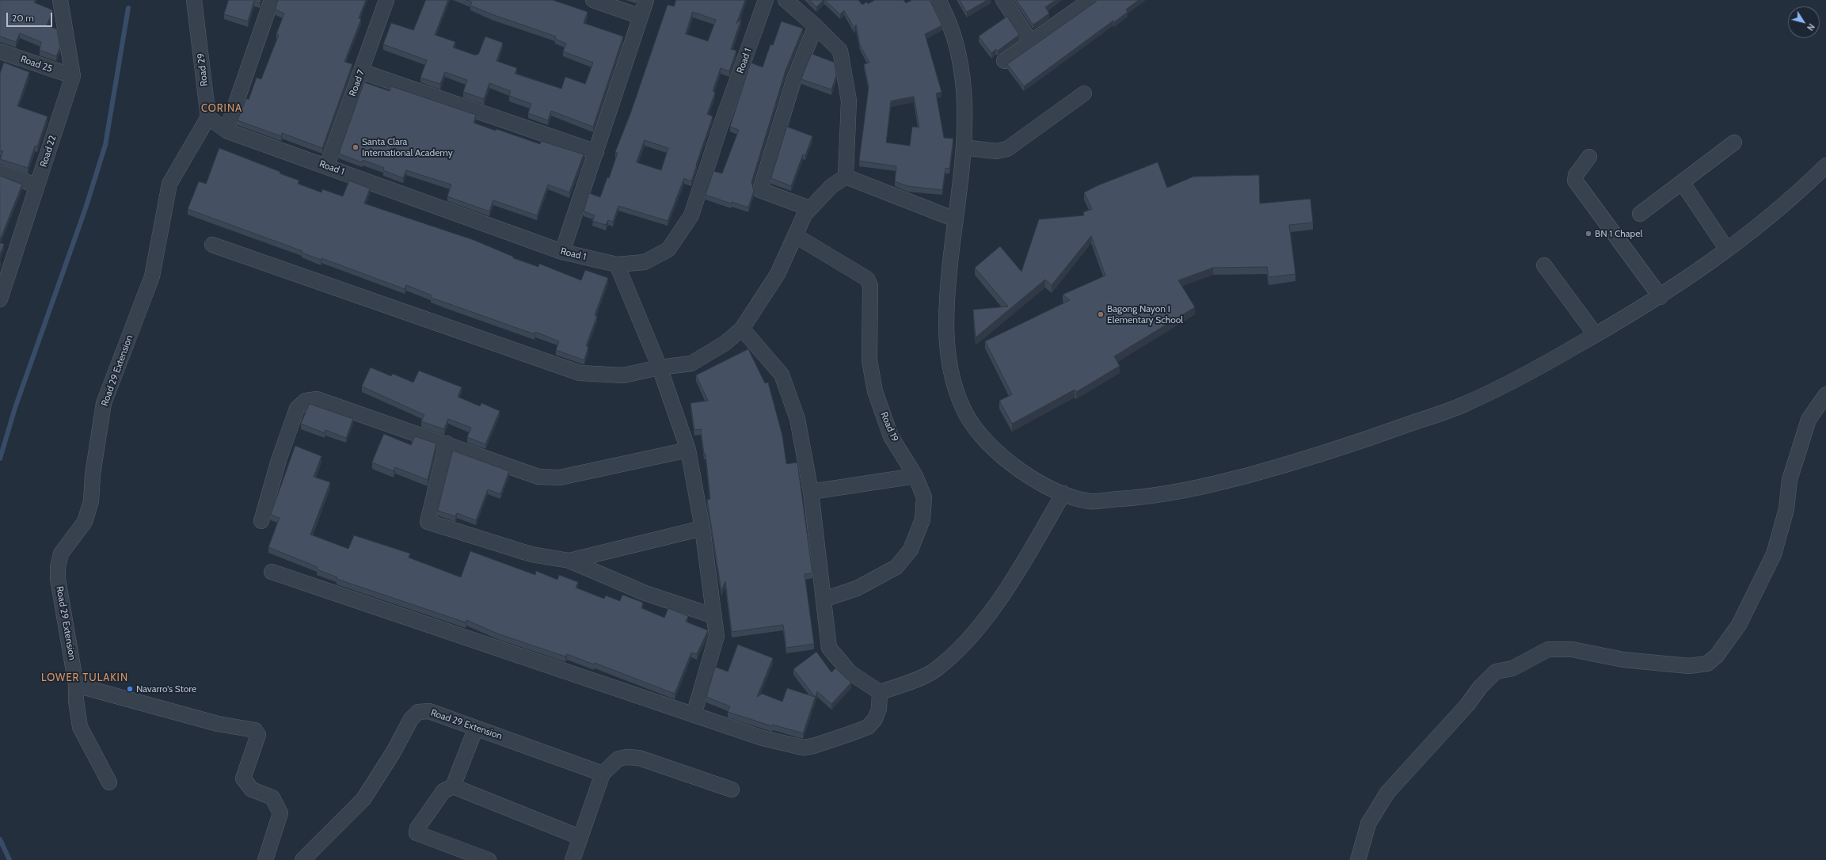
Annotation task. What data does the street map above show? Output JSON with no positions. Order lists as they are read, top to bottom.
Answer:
{
  "streets": {
    "street": [
      "Road 1",
      "Road 25",
      "Road 29",
      "Road 7",
      "Road 22",
      "Road 29 Extension",
      "Road 19"
    ]
  },
  "crossings": [
    ["Road 1", "Road 7"],
    ["Road 25", "Road 22"],
    ["Road 29", "Road 29 Extension"]
  ],
  "districts": ["CORINA", "LOWER TULAKIN"],
  "places": [
    "Santa Clara International Academy",
    "BN 1 Chapel",
    "Bagong Nayon I Elementary School",
    "Navarro's Store"
  ],
  "scale_bar": "20 m",
  "north": "bottom right"
}
